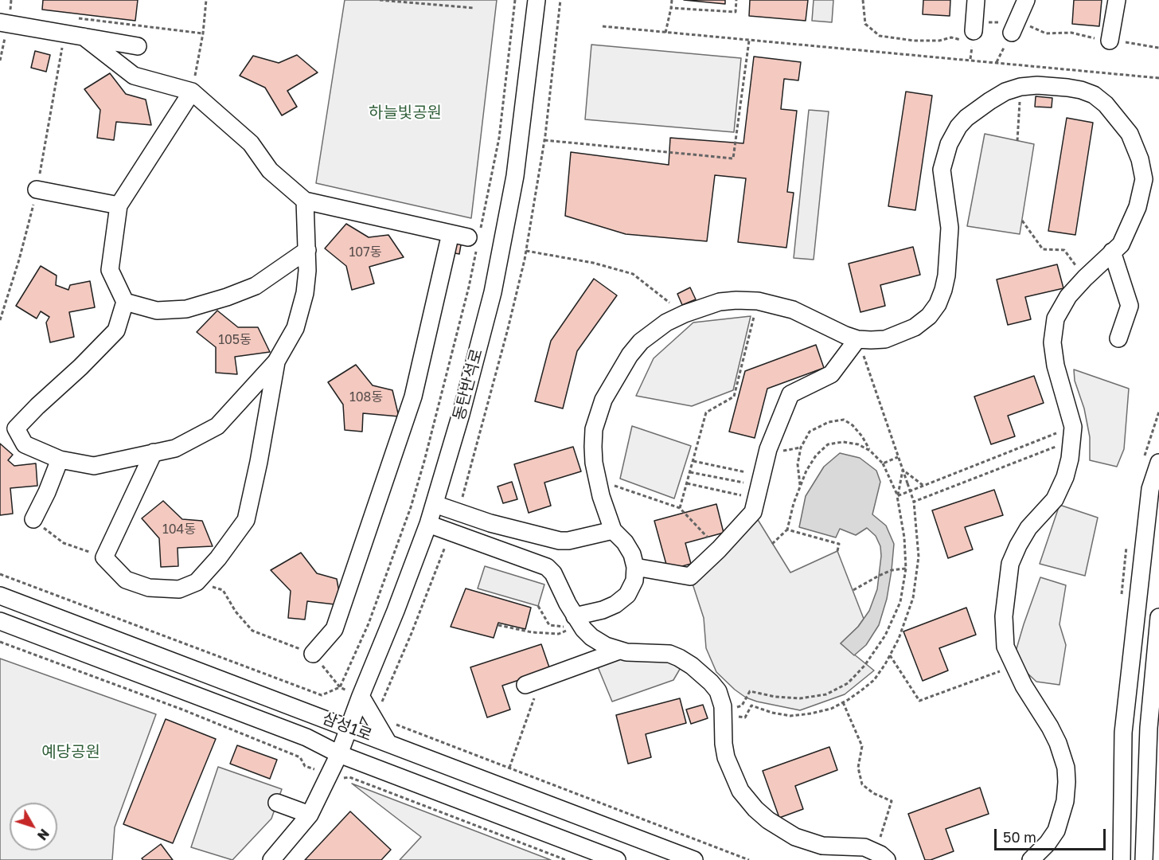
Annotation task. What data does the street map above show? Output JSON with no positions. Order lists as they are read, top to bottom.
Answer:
{
  "streets": {
    "street": ["동탄반석로", "삼성1로"]
  },
  "crossings": [
    ["동탄반석로", "삼성1로"]
  ],
  "parks": ["하늘빛공원", "예당공원"],
  "house_numbers": [
    "107동",
    "105동",
    "108동",
    "104동"
  ],
  "scale_bar": "50 m",
  "north": "bottom right"
}
